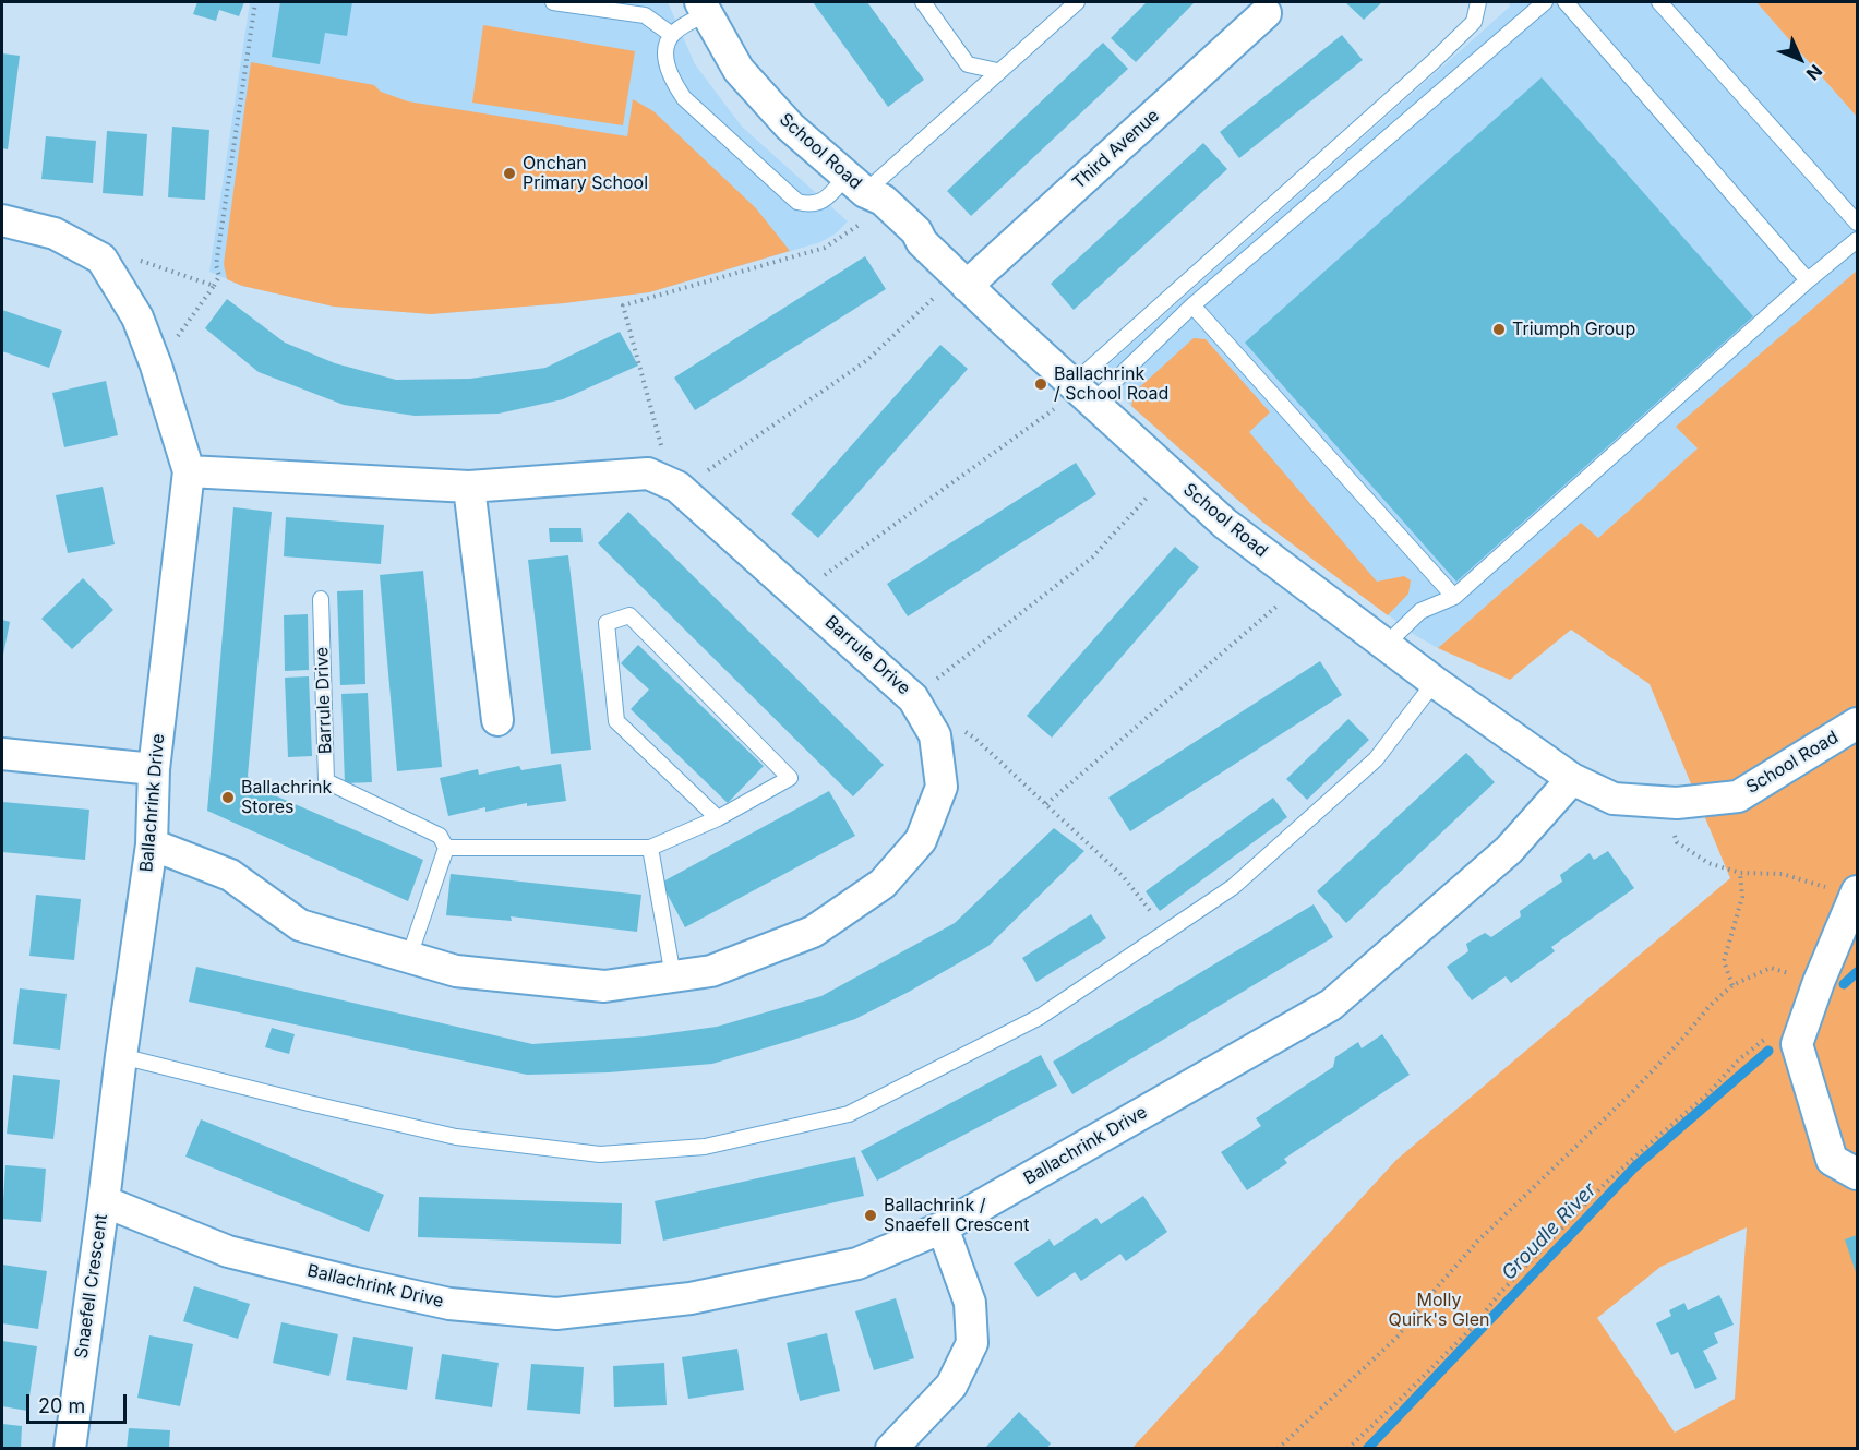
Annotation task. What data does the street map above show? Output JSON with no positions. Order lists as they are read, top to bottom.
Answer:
{
  "streets": {
    "street": [
      "Third Avenue",
      "School Road",
      "Barrule Drive",
      "Ballachrink Drive",
      "Snaefell Crescent"
    ]
  },
  "crossings": [
    ["Third Avenue", "School Road"],
    ["School Road", "Ballachrink Drive"],
    ["Barrule Drive", "Ballachrink Drive"],
    ["Ballachrink Drive", "Snaefell Crescent"]
  ],
  "water": ["Groudle River"],
  "parks": ["Molly Quirk's Glen"],
  "places": [
    "Onchan Primary School",
    "Triumph Group",
    "Ballachrink / School Road",
    "Ballachrink Stores",
    "Ballachrink / Snaefell Crescent"
  ],
  "scale_bar": "20 m",
  "north": "bottom right"
}
